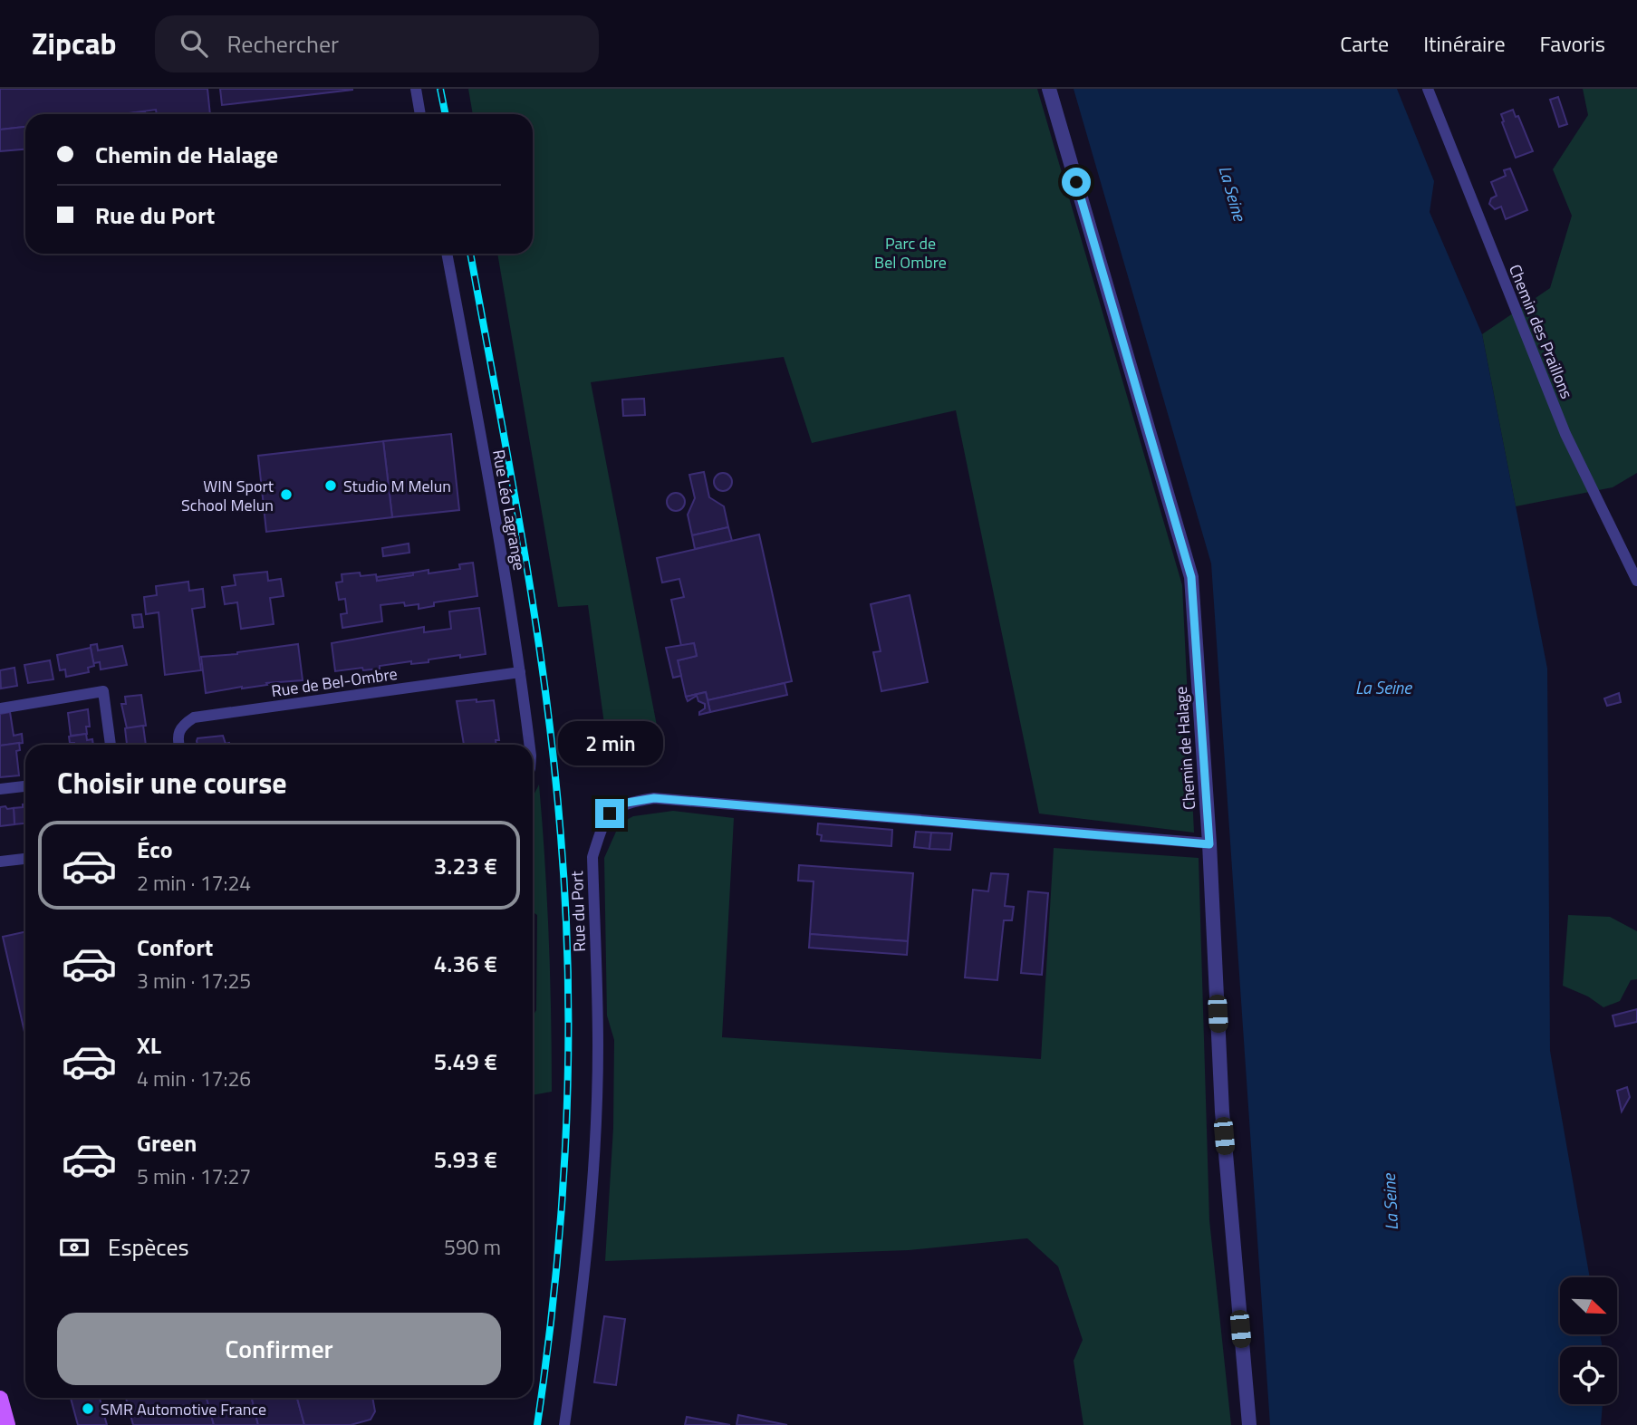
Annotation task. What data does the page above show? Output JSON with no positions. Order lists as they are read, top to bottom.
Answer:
{
  "streets": {
    "street": [
      "Chemin des Praillons",
      "Rue Léo Lagrange",
      "Rue de Bel-Ombre",
      "Chemin de Halage",
      "Rue du Port"
    ]
  },
  "crossings": [
    ["Rue Léo Lagrange", "Rue de Bel-Ombre"],
    ["Chemin de Halage", "Rue du Port"]
  ],
  "water": ["La Seine"],
  "parks": ["Parc de Bel Ombre"],
  "places": ["Studio M Melun", "WIN Sport School Melun", "SMR Automotive France"],
  "north": "bottom right",
  "page": {
    "header": "Zipcab",
    "search": "Rechercher",
    "nav": ["Carte", "Itinéraire", "Favoris"],
    "banner": ["Chemin de Halage", "Rue du Port"],
    "bubble": "2 min",
    "heading": "Choisir une course",
    "list": [
      {
        "name": "Éco",
        "note": "2 min · 17:24",
        "value": "3.23 €"
      },
      {
        "name": "Confort",
        "note": "3 min · 17:25",
        "value": "4.36 €"
      },
      {
        "name": "XL",
        "note": "4 min · 17:26",
        "value": "5.49 €"
      },
      {
        "name": "Green",
        "note": "5 min · 17:27",
        "value": "5.93 €"
      }
    ],
    "pay": ["Espèces", "590 m"],
    "buttons": "Confirmer"
  }
}
